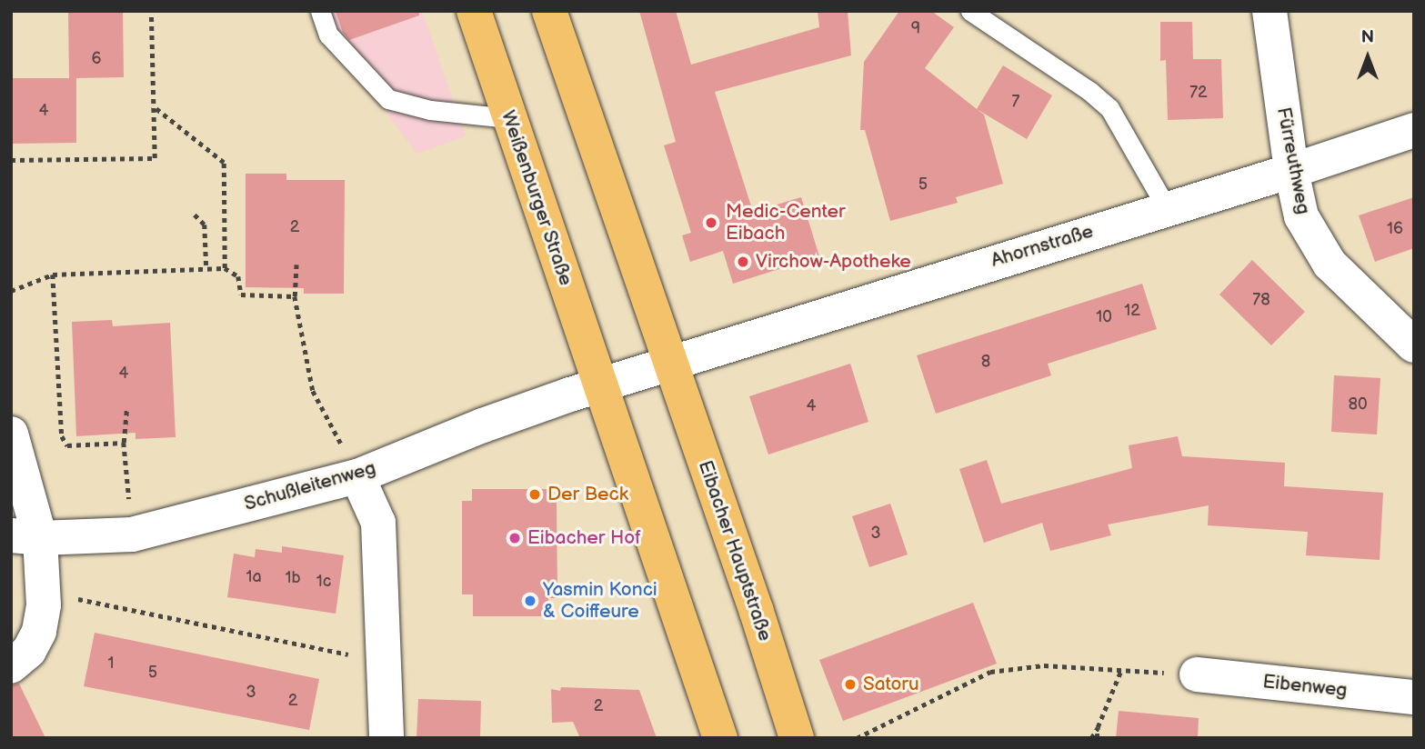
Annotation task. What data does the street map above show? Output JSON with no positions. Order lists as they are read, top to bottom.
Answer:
{
  "streets": {
    "main road": ["Weißenburger Straße", "Eibacher Hauptstraße"],
    "street": [
      "Fürreuthweg",
      "Ahornstraße",
      "Schußleitenweg",
      "Eibenweg"
    ]
  },
  "crossings": [
    ["Fürreuthweg", "Ahornstraße"],
    ["Weißenburger Straße", "Schußleitenweg"],
    ["Ahornstraße", "Schußleitenweg"],
    ["Ahornstraße", "Eibacher Hauptstraße"],
    ["Schußleitenweg", "Eibacher Hauptstraße"]
  ],
  "places": [
    "Medic-Center Eibach",
    "Virchow-Apotheke",
    "Der Beck",
    "Eibacher Hof",
    "Yasmin Konci & Coiffeure",
    "Satoru"
  ],
  "house_numbers": [
    "9",
    "6",
    "72",
    "7",
    "4",
    "5",
    "2",
    "16",
    "78",
    "12",
    "10",
    "8",
    "4",
    "80",
    "4",
    "3",
    "1a",
    "1b",
    "1c",
    "1",
    "5",
    "3",
    "2",
    "2"
  ],
  "north": "top"
}
